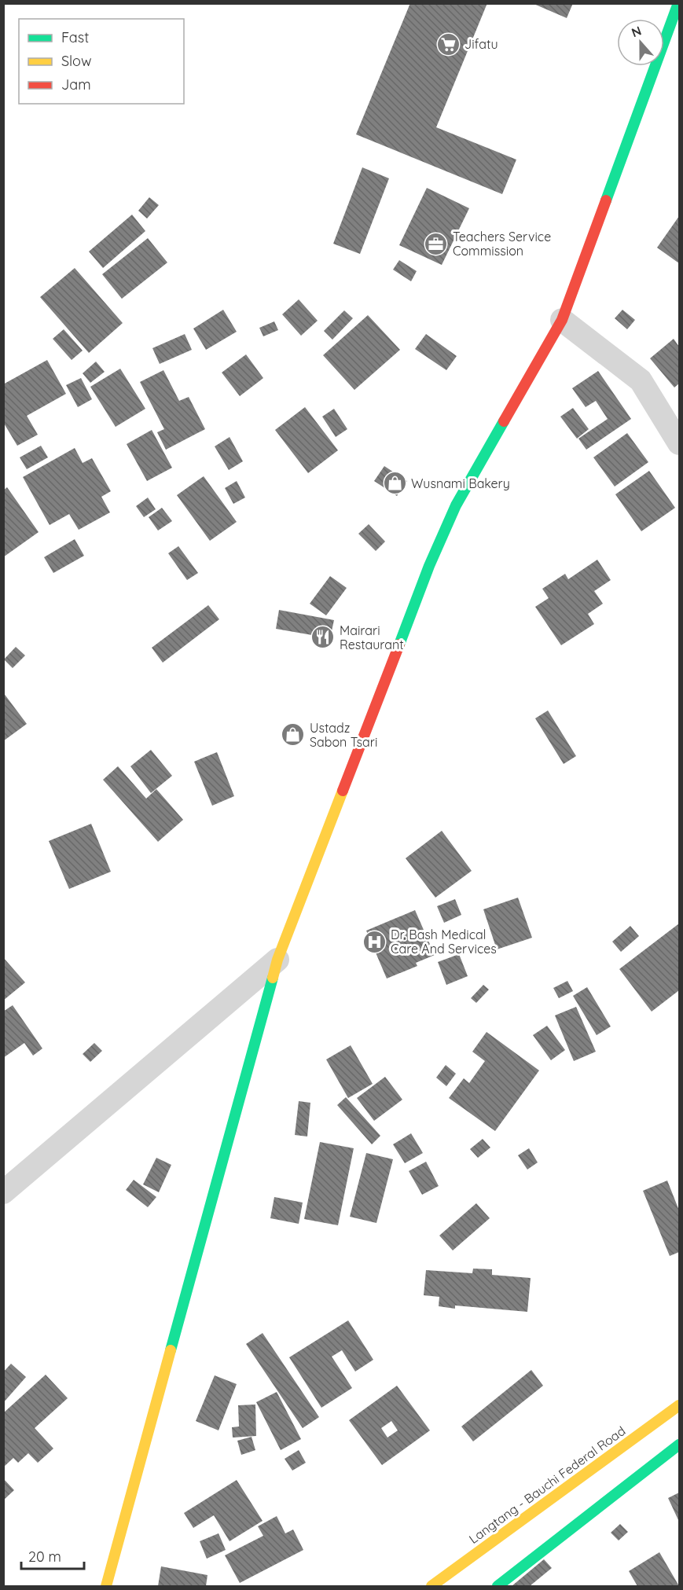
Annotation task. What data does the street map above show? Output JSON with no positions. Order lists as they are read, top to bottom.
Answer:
{
  "streets": {
    "street": ["Langtang - Bauchi Federal Road"]
  },
  "places": {
    "supermarket": ["Jifatu"],
    "office": ["Teachers Service Commission"],
    "shop": ["Wusnami Bakery", "Ustadz Sabon Tsari"],
    "restaurant": ["Mairari Restaurant"],
    "hospital": ["Dr. Bash Medical Care And Services"]
  },
  "legend": ["Fast", "Slow", "Jam"],
  "scale_bar": "20 m",
  "north": "top"
}
